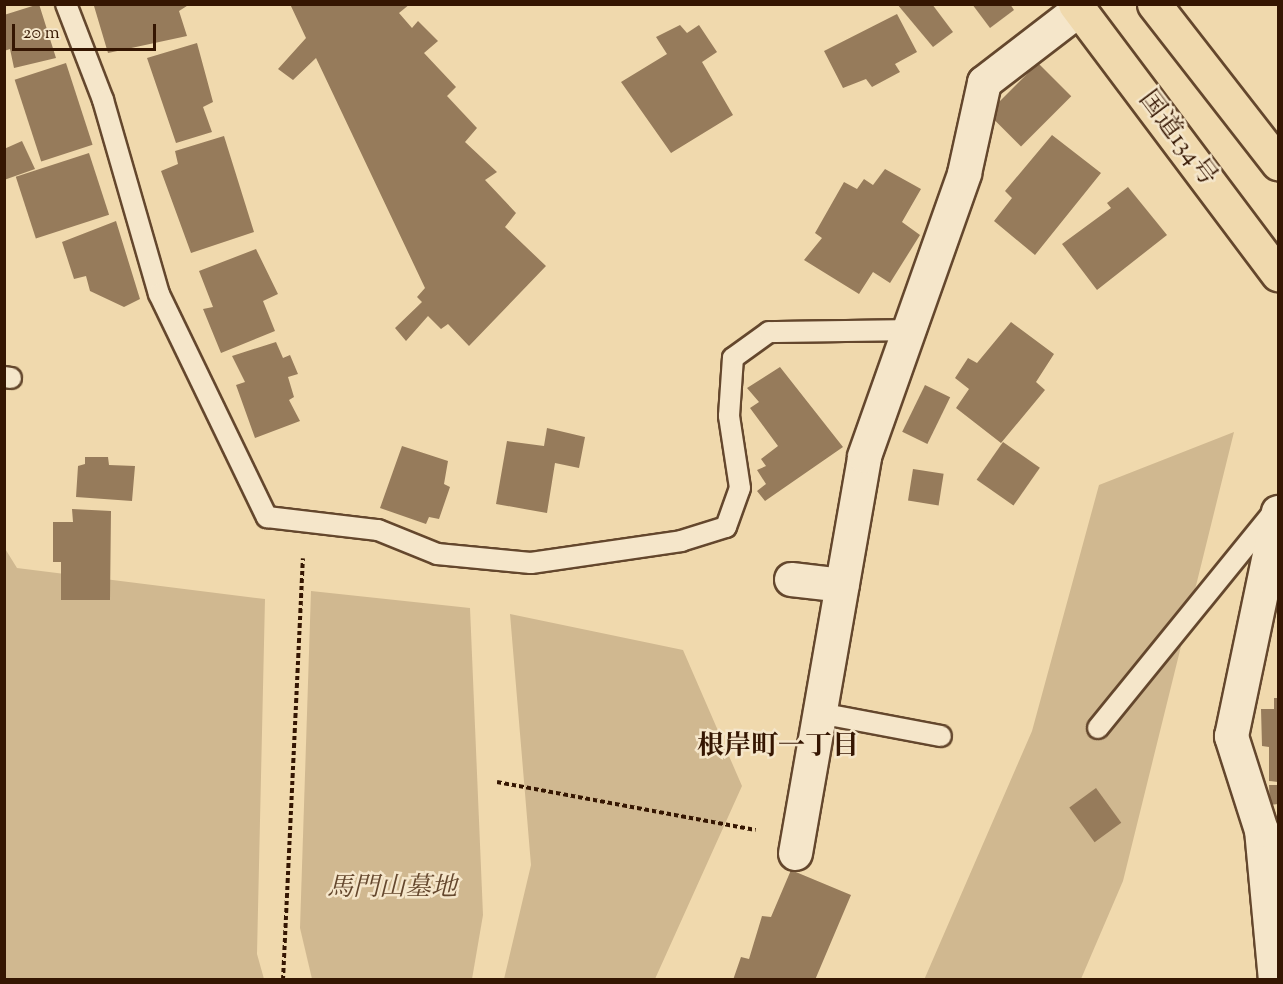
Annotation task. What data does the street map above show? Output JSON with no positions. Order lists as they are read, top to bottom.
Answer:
{
  "streets": {
    "highway": ["国道134号"]
  },
  "districts": ["根岸町一丁目"],
  "parks": ["馬門山墓地"],
  "scale_bar": "20 m"
}
